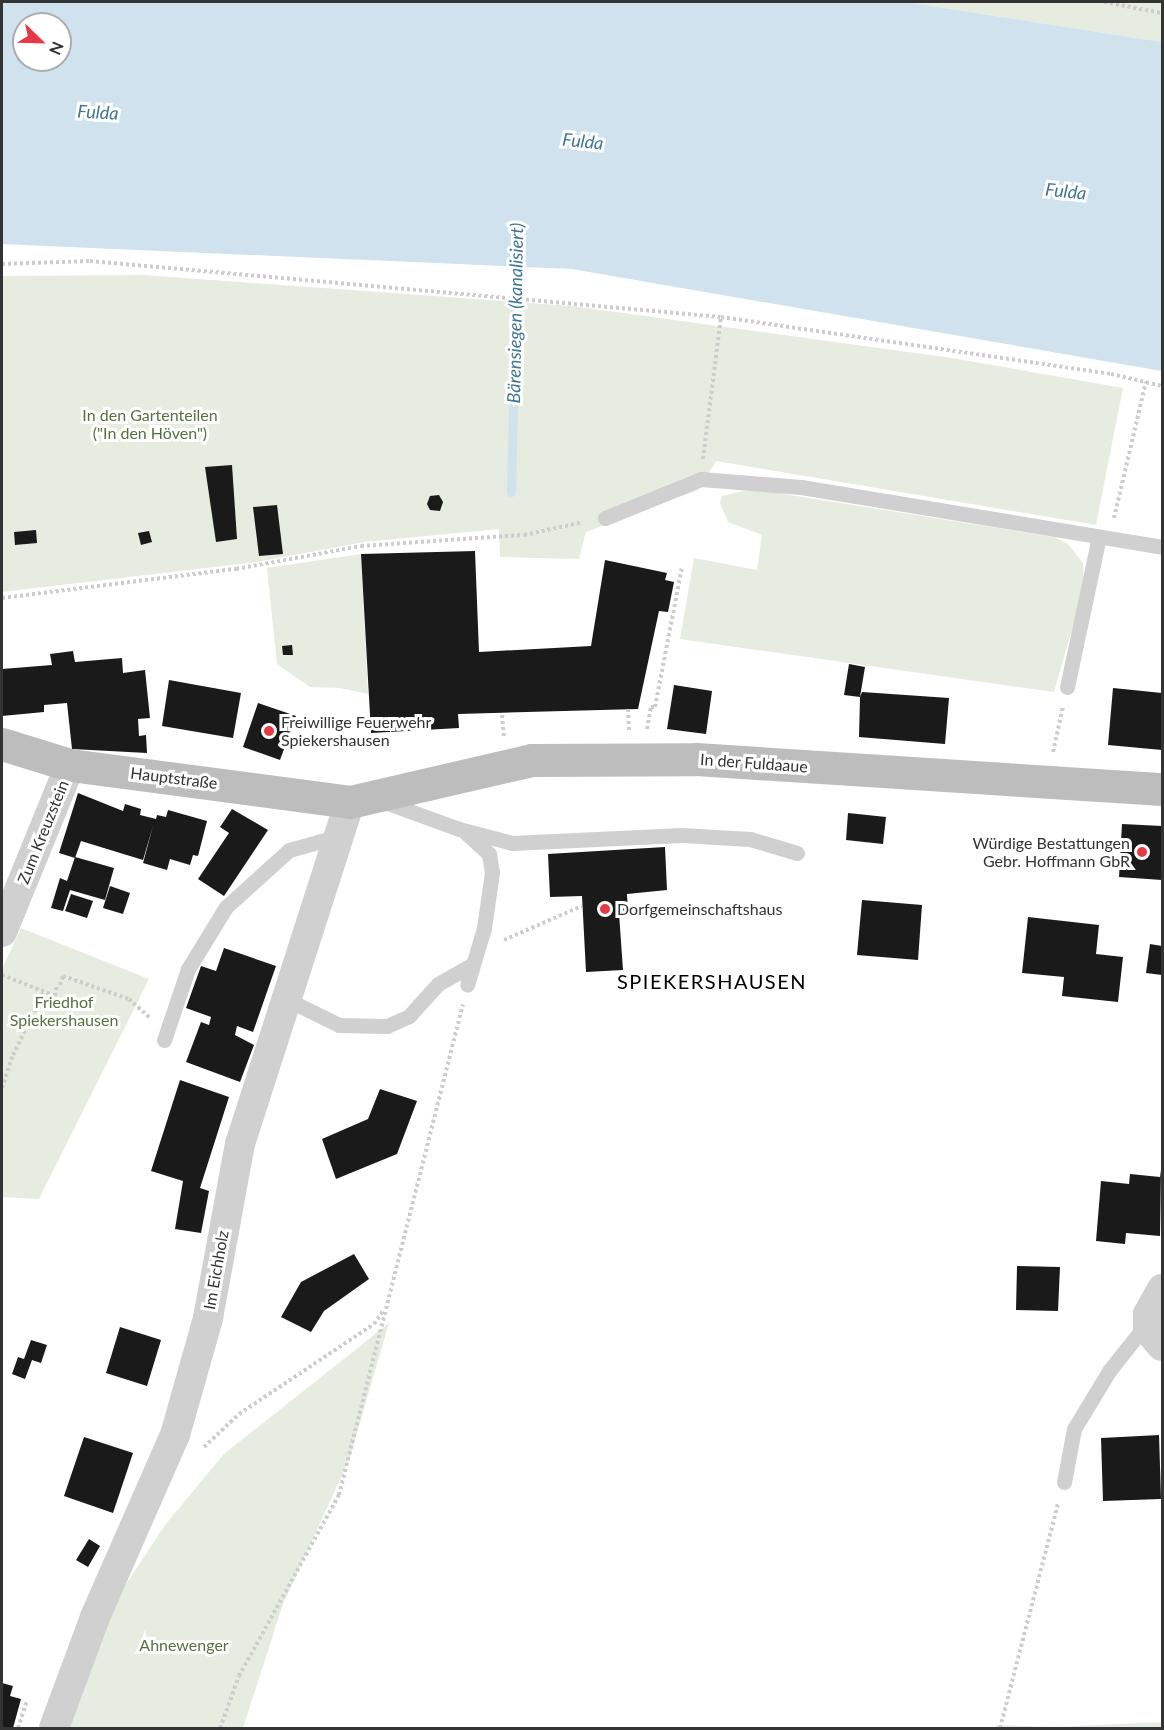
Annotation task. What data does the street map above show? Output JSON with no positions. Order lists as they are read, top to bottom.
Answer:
{
  "streets": {
    "street": [
      "In der Fuldaaue",
      "Hauptstraße",
      "Zum Kreuzstein",
      "Im Eichholz"
    ]
  },
  "crossings": [
    ["In der Fuldaaue", "Hauptstraße"],
    ["In der Fuldaaue", "Im Eichholz"],
    ["Hauptstraße", "Zum Kreuzstein"],
    ["Hauptstraße", "Im Eichholz"]
  ],
  "districts": ["SPIEKERSHAUSEN"],
  "water": ["Fulda", "Bärensiegen (kanalisiert)"],
  "parks": ["In den Gartenteilen (\"In den Höven\")", "Friedhof Spiekershausen", "Ahnewenger"],
  "places": ["Freiwillige Feuerwehr Spiekershausen", "Würdige Bestattungen Gebr. Hoffmann GbR", "Dorfgemeinschaftshaus"],
  "north": "bottom right"
}
